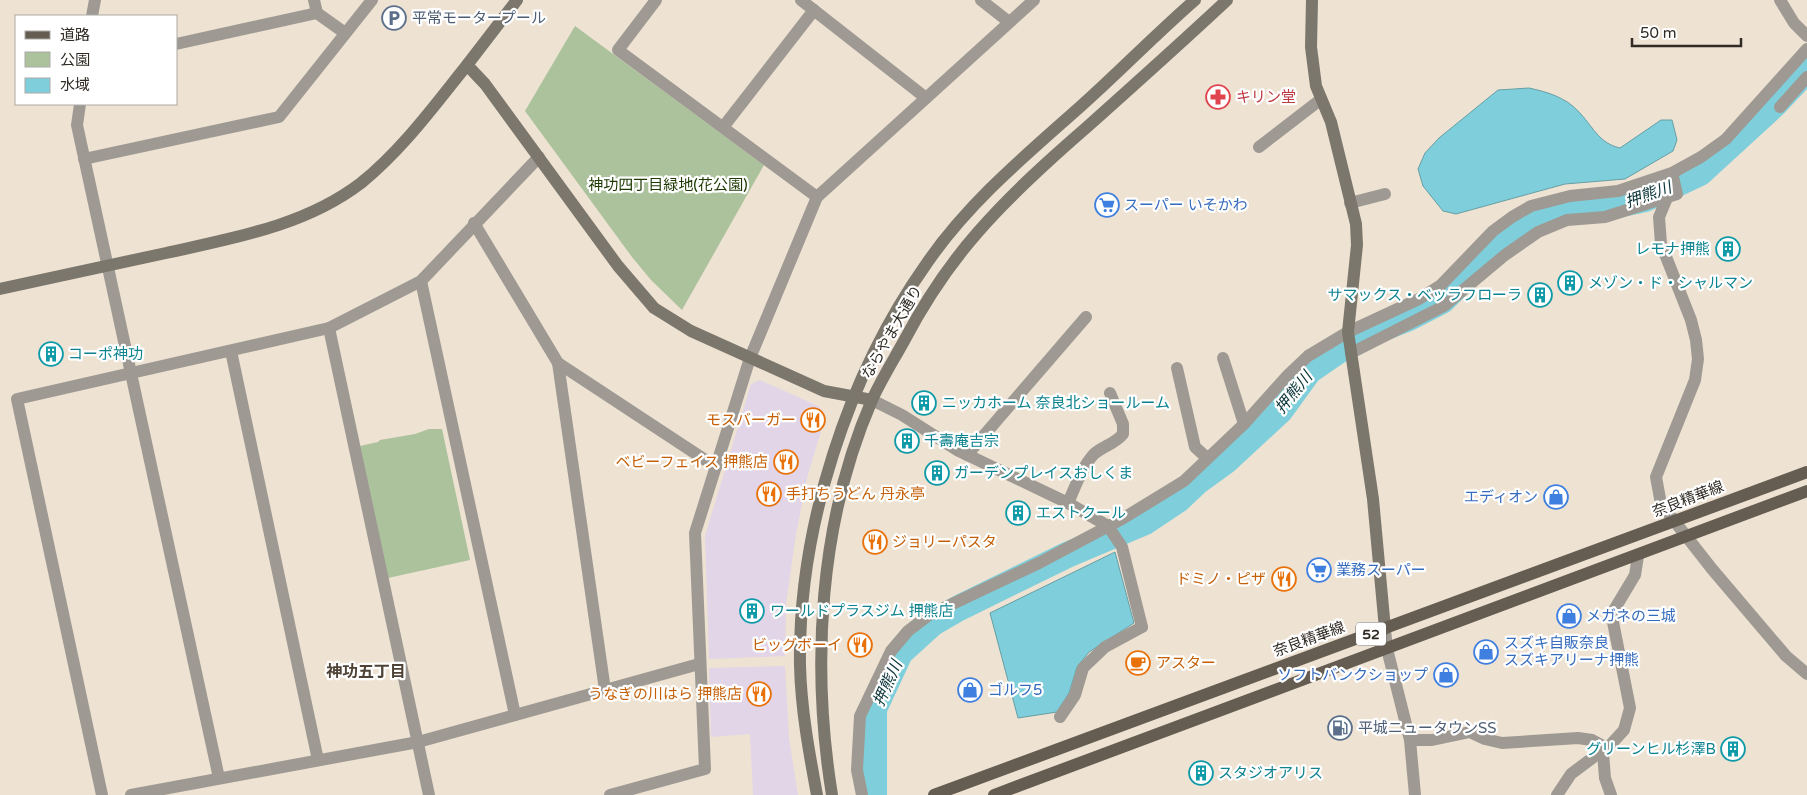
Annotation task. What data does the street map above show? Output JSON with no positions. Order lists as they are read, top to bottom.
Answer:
{
  "streets": {
    "main road": ["奈良精華線", "52"],
    "street": ["ならやま大通り"]
  },
  "districts": ["神功五丁目"],
  "water": ["押熊川"],
  "parks": ["神功四丁目緑地(花公園)"],
  "places": {
    "parking": ["平常モータープール"],
    "pharmacy": ["キリン堂"],
    "supermarket": ["スーパー いそかわ", "業務スーパー"],
    "building": [
      "レモナ押熊",
      "メゾン・ド・シャルマン",
      "サマックス・ベッラフローラ",
      "コーポ神功",
      "ニッカホーム 奈良北ショールーム",
      "千壽庵吉宗",
      "ガーデンプレイスおしくま",
      "エストクール",
      "ワールドプラスジム 押熊店",
      "グリーンヒル杉澤B",
      "スタジオアリス"
    ],
    "restaurant": [
      "モスバーガー",
      "ベビーフェイス 押熊店",
      "手打ちうどん 丹永亭",
      "ジョリーパスタ",
      "ドミノ・ピザ",
      "ビッグボーイ",
      "うなぎの川はら 押熊店"
    ],
    "shop": [
      "エディオン",
      "メガネの三城",
      "スズキ自販奈良 スズキアリーナ押熊",
      "ソフトバンクショップ",
      "ゴルフ5"
    ],
    "cafe": ["アスター"],
    "fuel station": ["平城ニュータウンSS"]
  },
  "legend": ["道路", "公園", "水域"],
  "scale_bar": "50 m"
}
